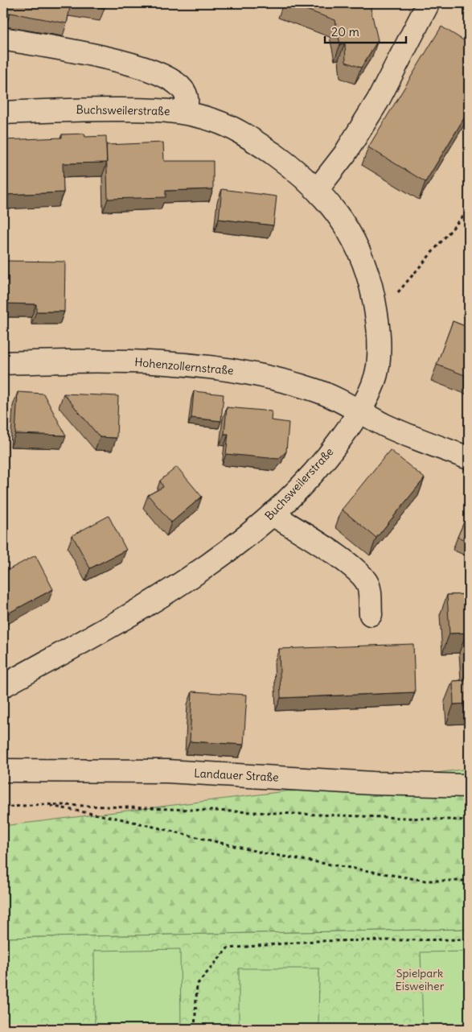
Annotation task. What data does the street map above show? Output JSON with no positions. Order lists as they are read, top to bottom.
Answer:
{
  "streets": {
    "street": ["Buchsweilerstraße", "Hohenzollernstraße", "Landauer Straße"]
  },
  "crossings": [
    ["Buchsweilerstraße", "Hohenzollernstraße"]
  ],
  "parks": ["Spielpark Eisweiher"],
  "scale_bar": "20 m"
}
